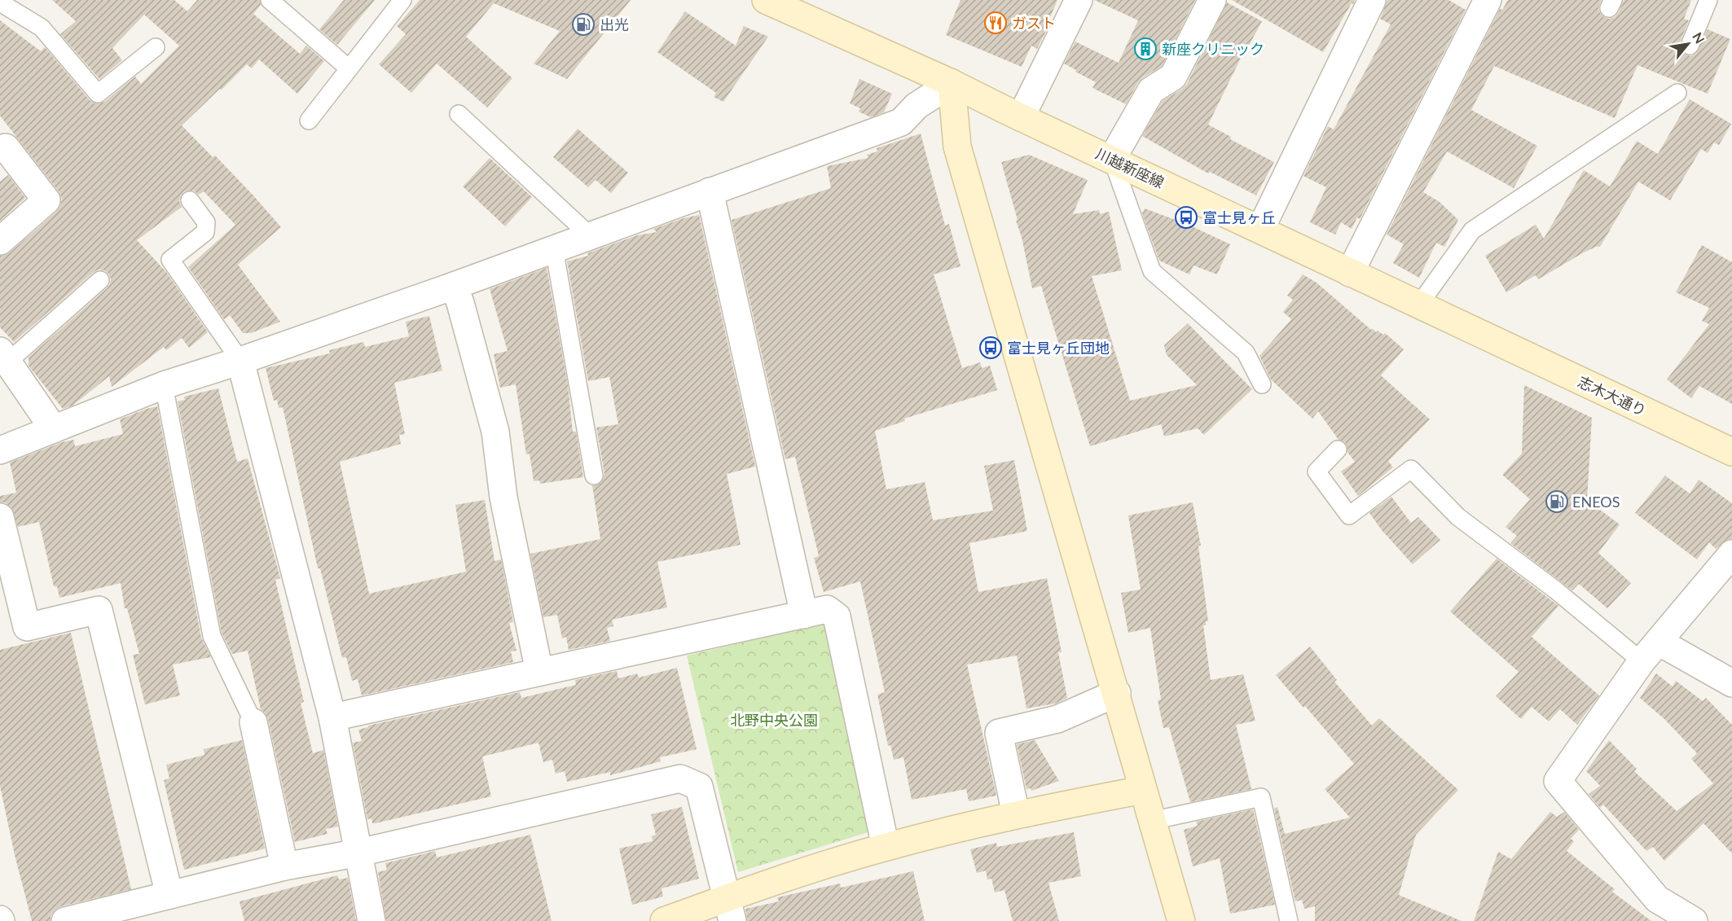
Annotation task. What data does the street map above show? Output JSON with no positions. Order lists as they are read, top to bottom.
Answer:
{
  "streets": {
    "street": ["川越新座線", "志木大通り"]
  },
  "crossings": [
    ["川越新座線", "志木大通り"]
  ],
  "parks": ["北野中央公園"],
  "places": {
    "restaurant": ["ガスト"],
    "fuel station": ["出光", "ENEOS"],
    "building": ["新座クリニック"],
    "bus stop": ["富士見ヶ丘", "富士見ヶ丘団地"]
  },
  "north": "top right"
}
